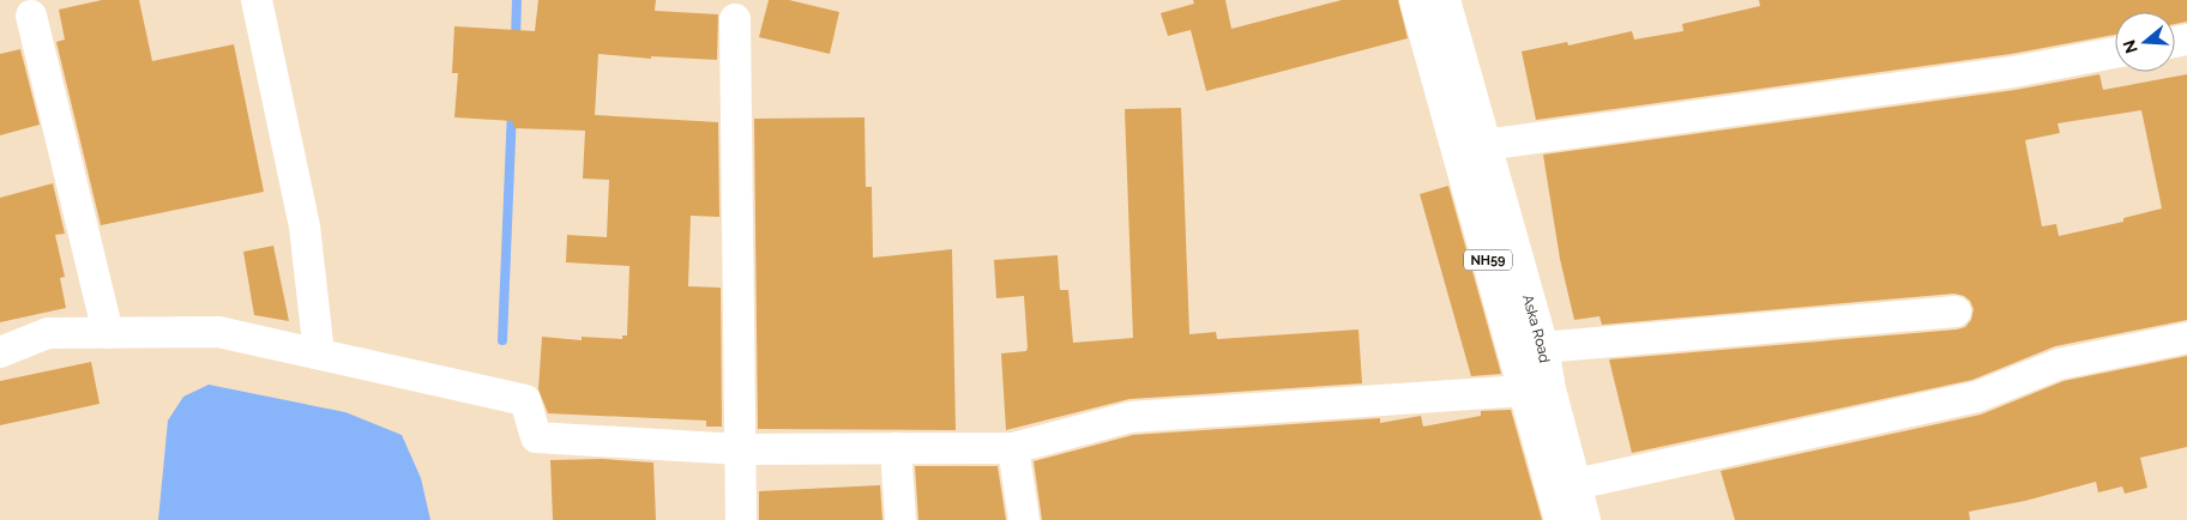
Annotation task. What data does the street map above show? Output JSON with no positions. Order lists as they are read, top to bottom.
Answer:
{
  "streets": {
    "highway": ["NH59", "Aska Road"]
  },
  "crossings": [
    ["NH59", "Aska Road"]
  ],
  "north": "left"
}
